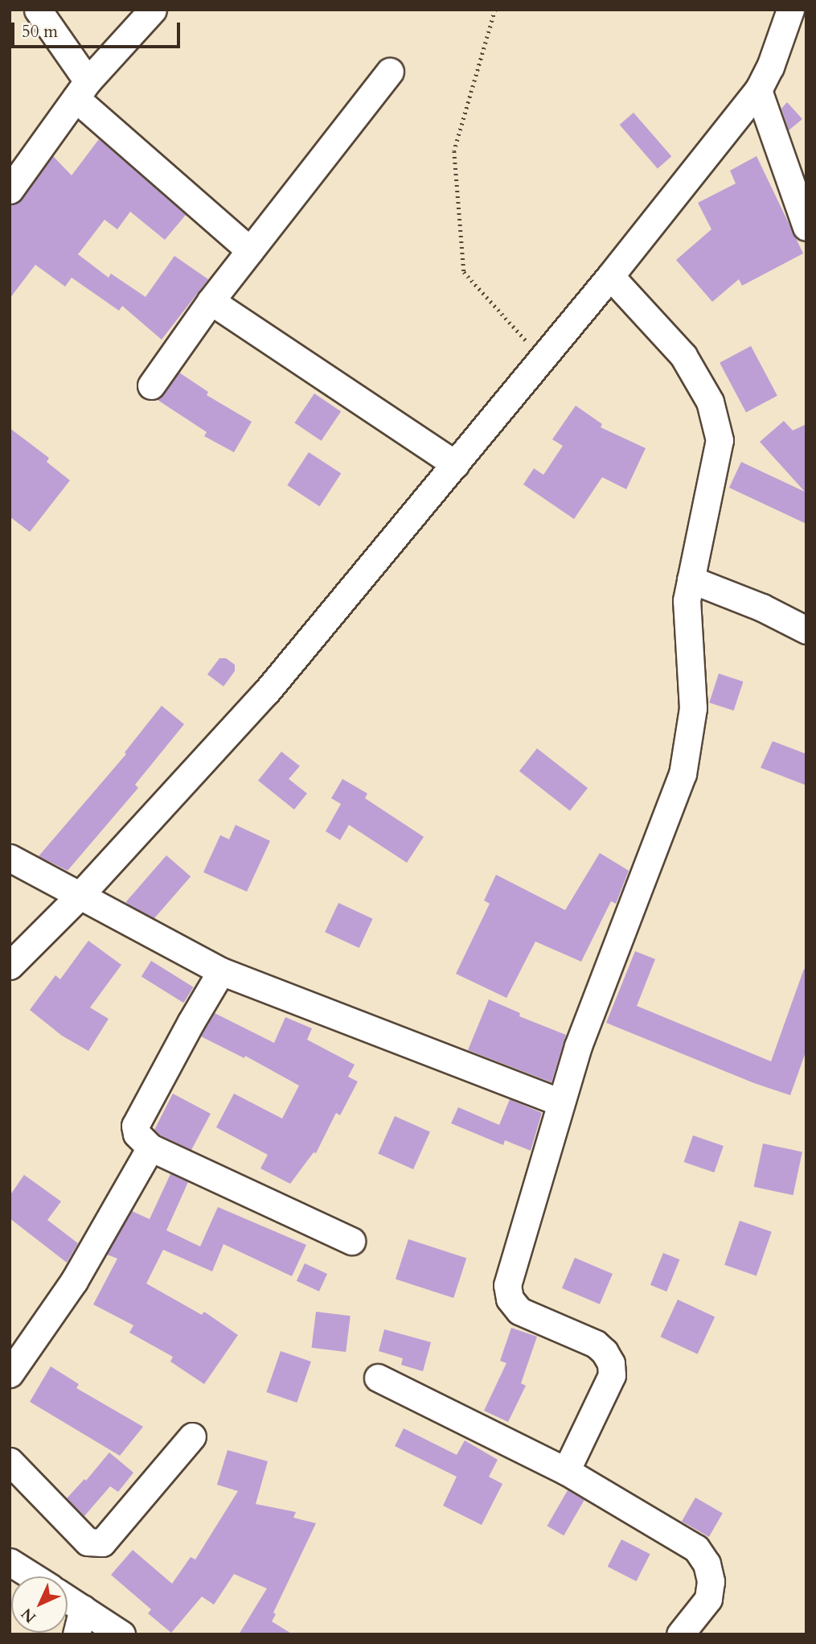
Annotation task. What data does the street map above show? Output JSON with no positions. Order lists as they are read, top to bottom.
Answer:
{
  "scale_bar": "50 m",
  "north": "bottom left"
}
